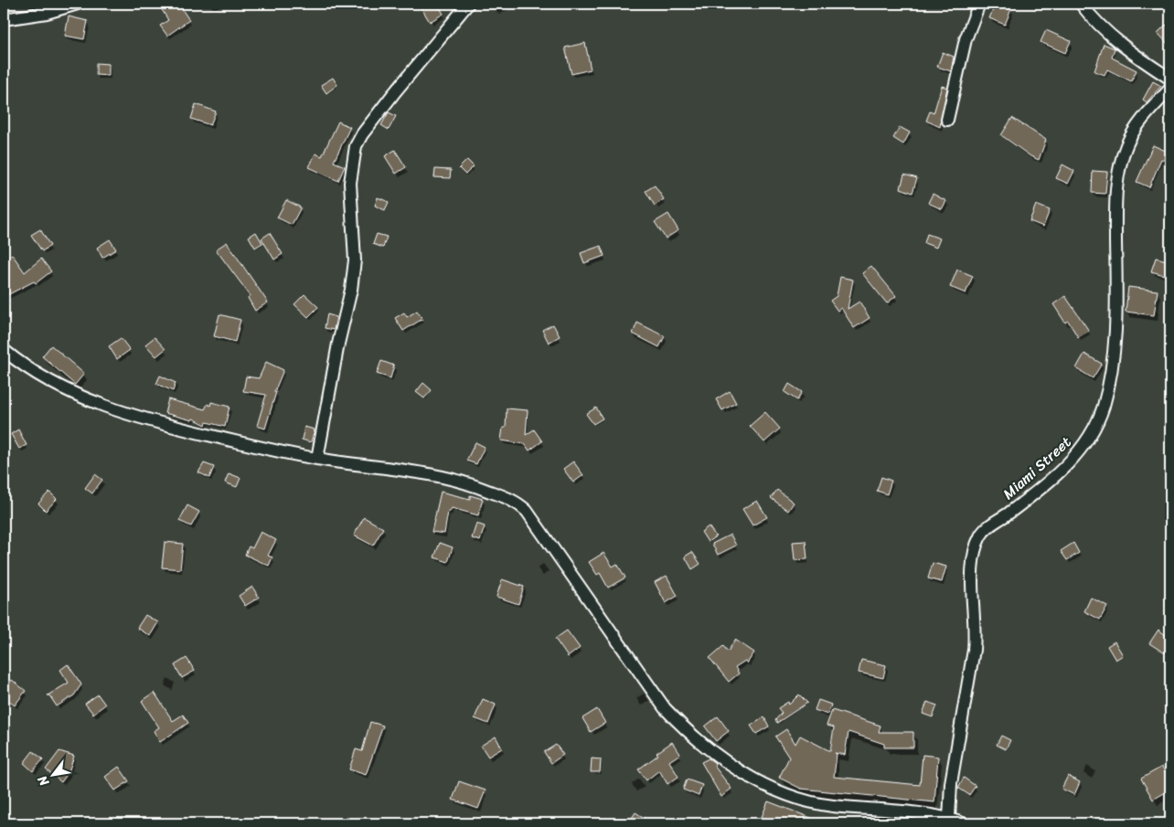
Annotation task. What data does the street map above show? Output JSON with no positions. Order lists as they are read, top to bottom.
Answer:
{
  "streets": {
    "street": ["Miami Street"]
  },
  "north": "bottom left"
}
